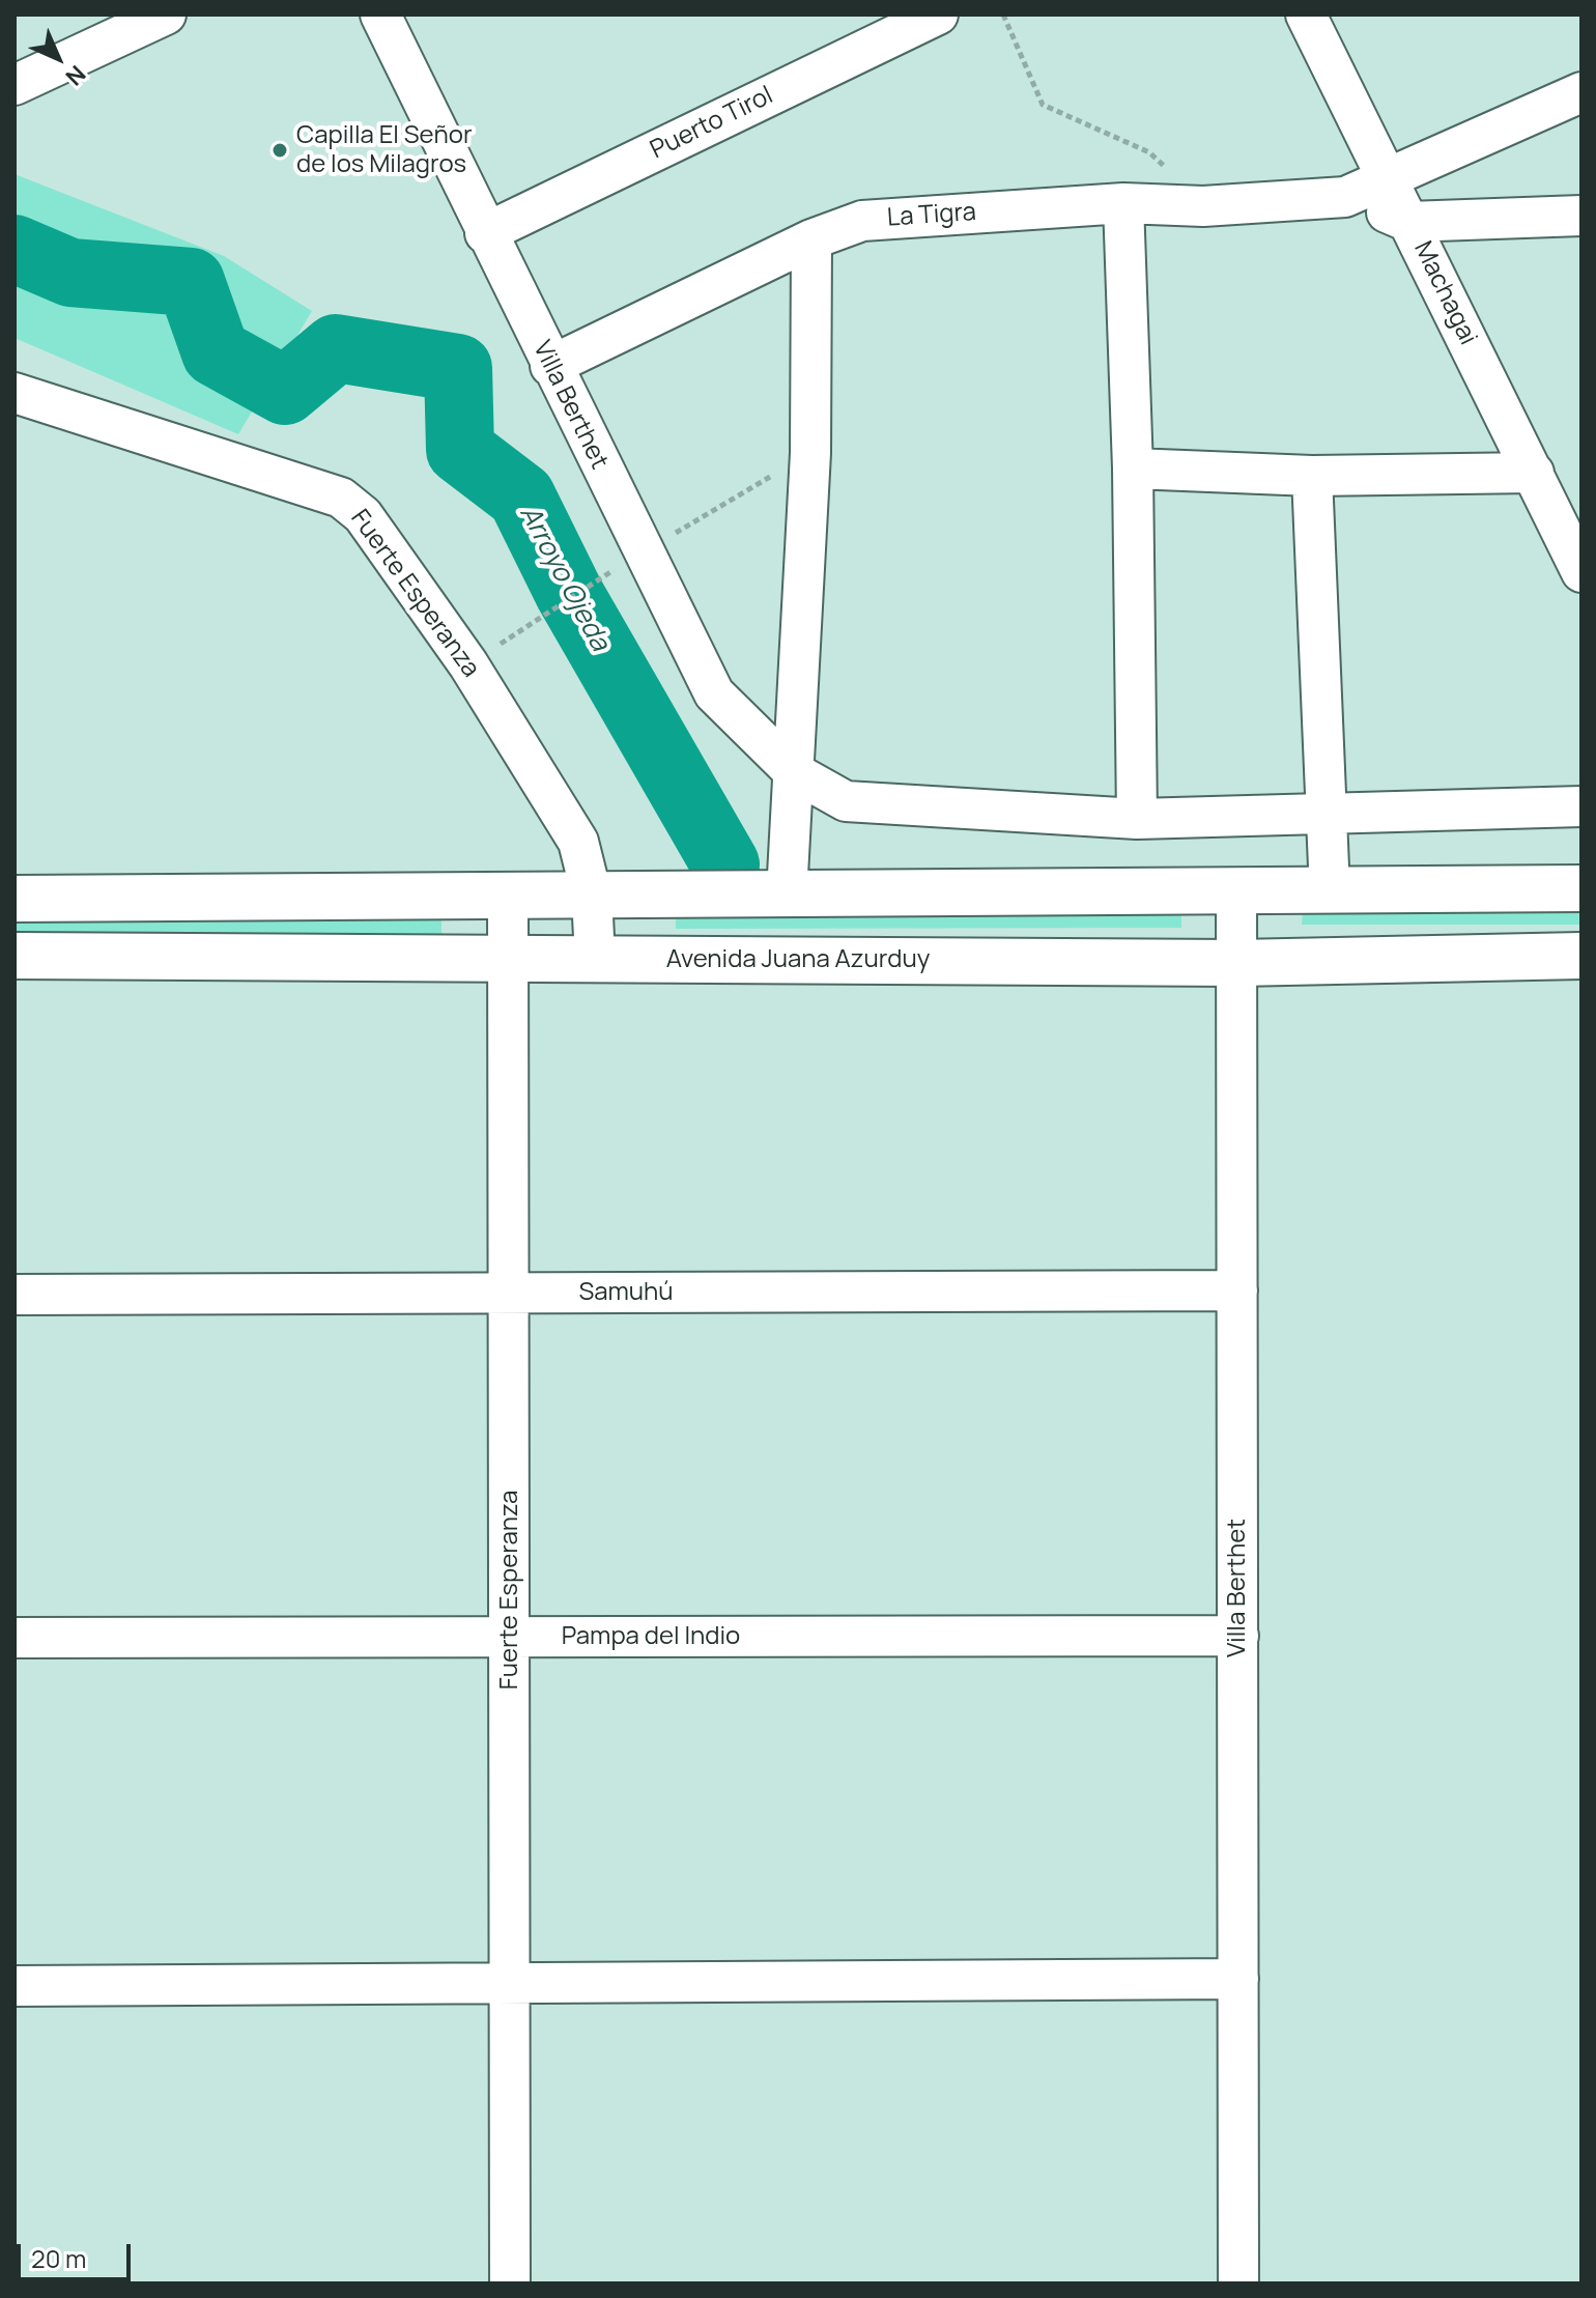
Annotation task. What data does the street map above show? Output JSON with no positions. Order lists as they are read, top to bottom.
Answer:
{
  "streets": {
    "main road": ["Avenida Juana Azurduy"],
    "street": [
      "Puerto Tirol",
      "La Tigra",
      "Machagai",
      "Villa Berthet",
      "Fuerte Esperanza",
      "Samuhú",
      "Pampa del Indio"
    ]
  },
  "crossings": [
    ["Puerto Tirol", "Villa Berthet"],
    ["La Tigra", "Machagai"],
    ["La Tigra", "Villa Berthet"],
    ["Villa Berthet", "Avenida Juana Azurduy"],
    ["Villa Berthet", "Samuhú"],
    ["Villa Berthet", "Pampa del Indio"],
    ["Fuerte Esperanza", "Avenida Juana Azurduy"],
    ["Fuerte Esperanza", "Samuhú"],
    ["Fuerte Esperanza", "Pampa del Indio"]
  ],
  "water": ["Arroyo Ojeda"],
  "places": ["Capilla El Señor de los Milagros"],
  "scale_bar": "20 m",
  "north": "bottom right"
}
